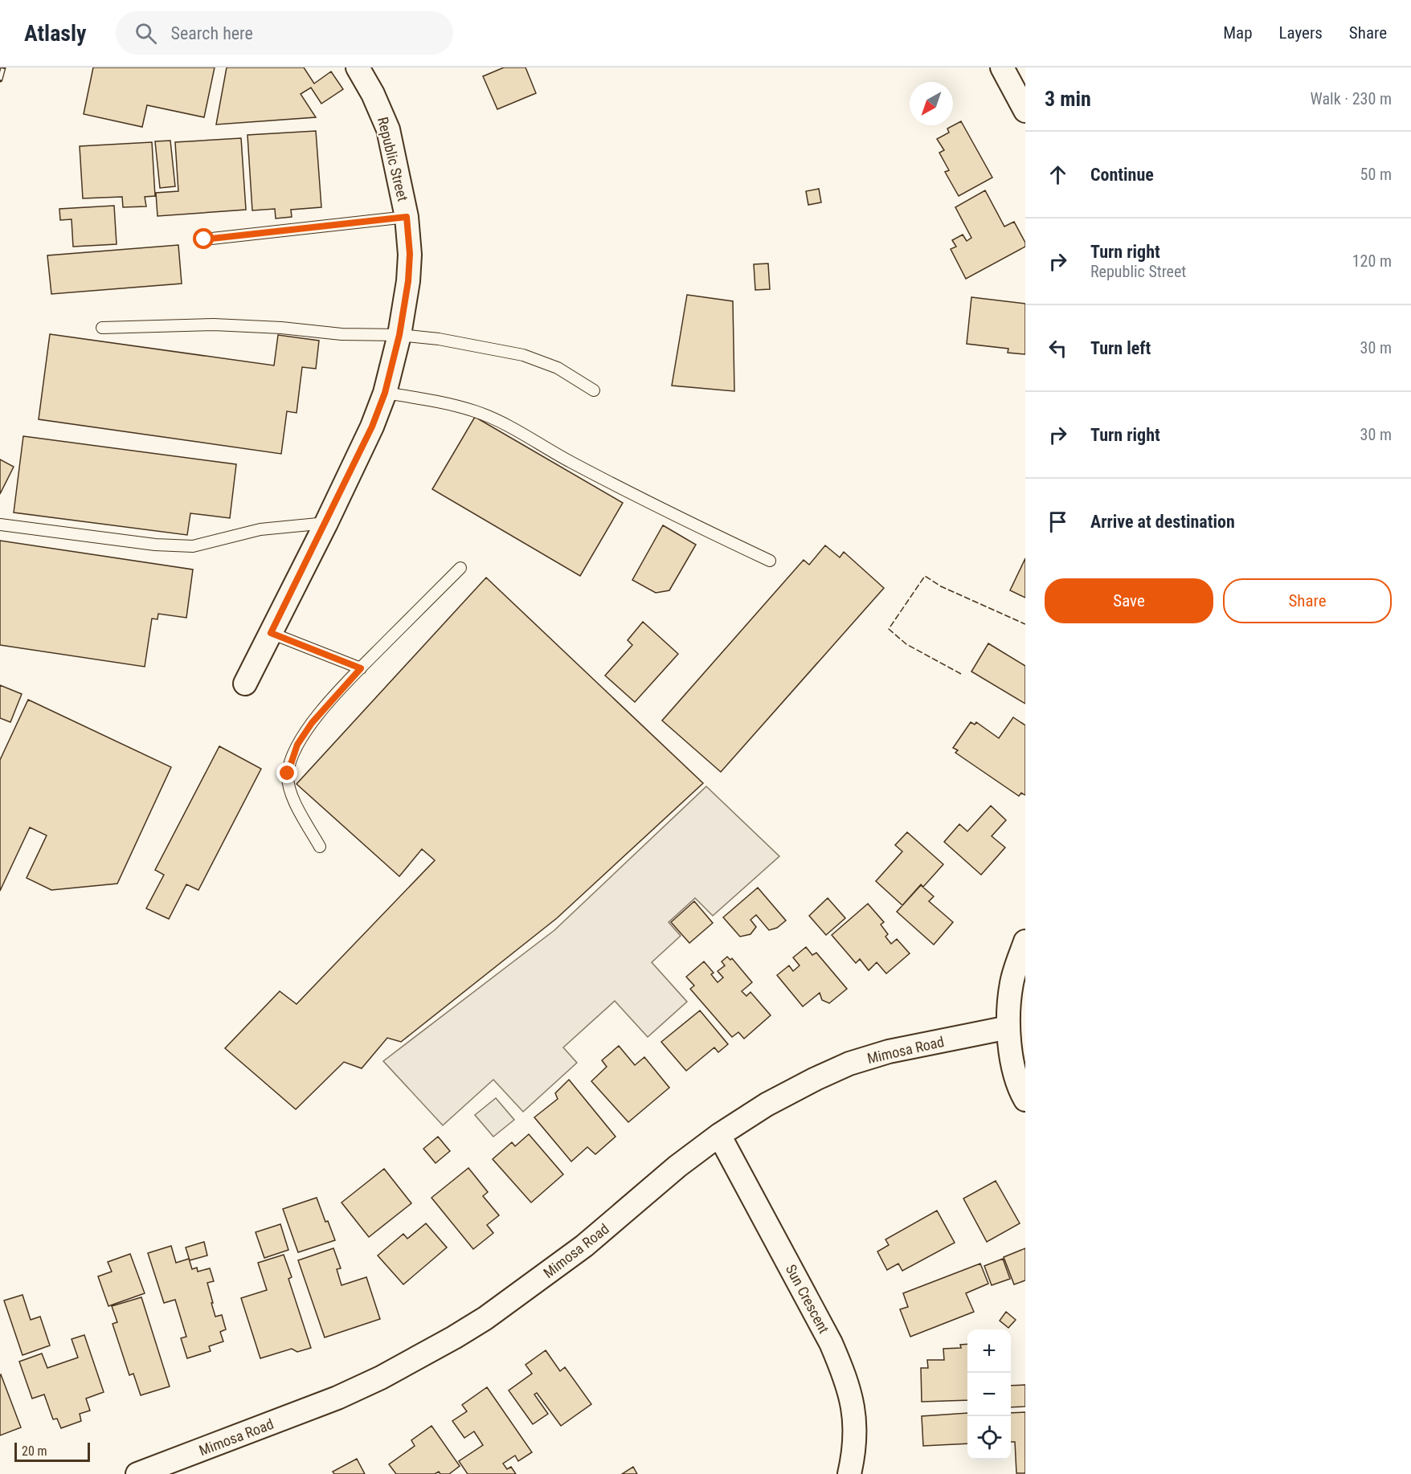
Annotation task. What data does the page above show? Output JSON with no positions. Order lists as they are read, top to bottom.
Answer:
{
  "streets": {
    "street": ["Republic Street", "Mimosa Road", "Sun Crescent"]
  },
  "crossings": [
    ["Mimosa Road", "Sun Crescent"]
  ],
  "scale_bar": "20 m",
  "north": "bottom left",
  "page": {
    "header": "Atlasly",
    "search": "Search here",
    "nav": ["Map", "Layers", "Share"],
    "heading": ["3 min", "Walk · 230 m"],
    "list": [
      ["Continue", "50 m"],
      ["Turn right", "Republic Street", "120 m"],
      ["Turn left", "30 m"],
      ["Turn right", "30 m"],
      "Arrive at destination"
    ],
    "buttons": ["Save", "Share"],
    "map_buttons": ["+", "−"],
    "scale": "20 m"
  }
}
